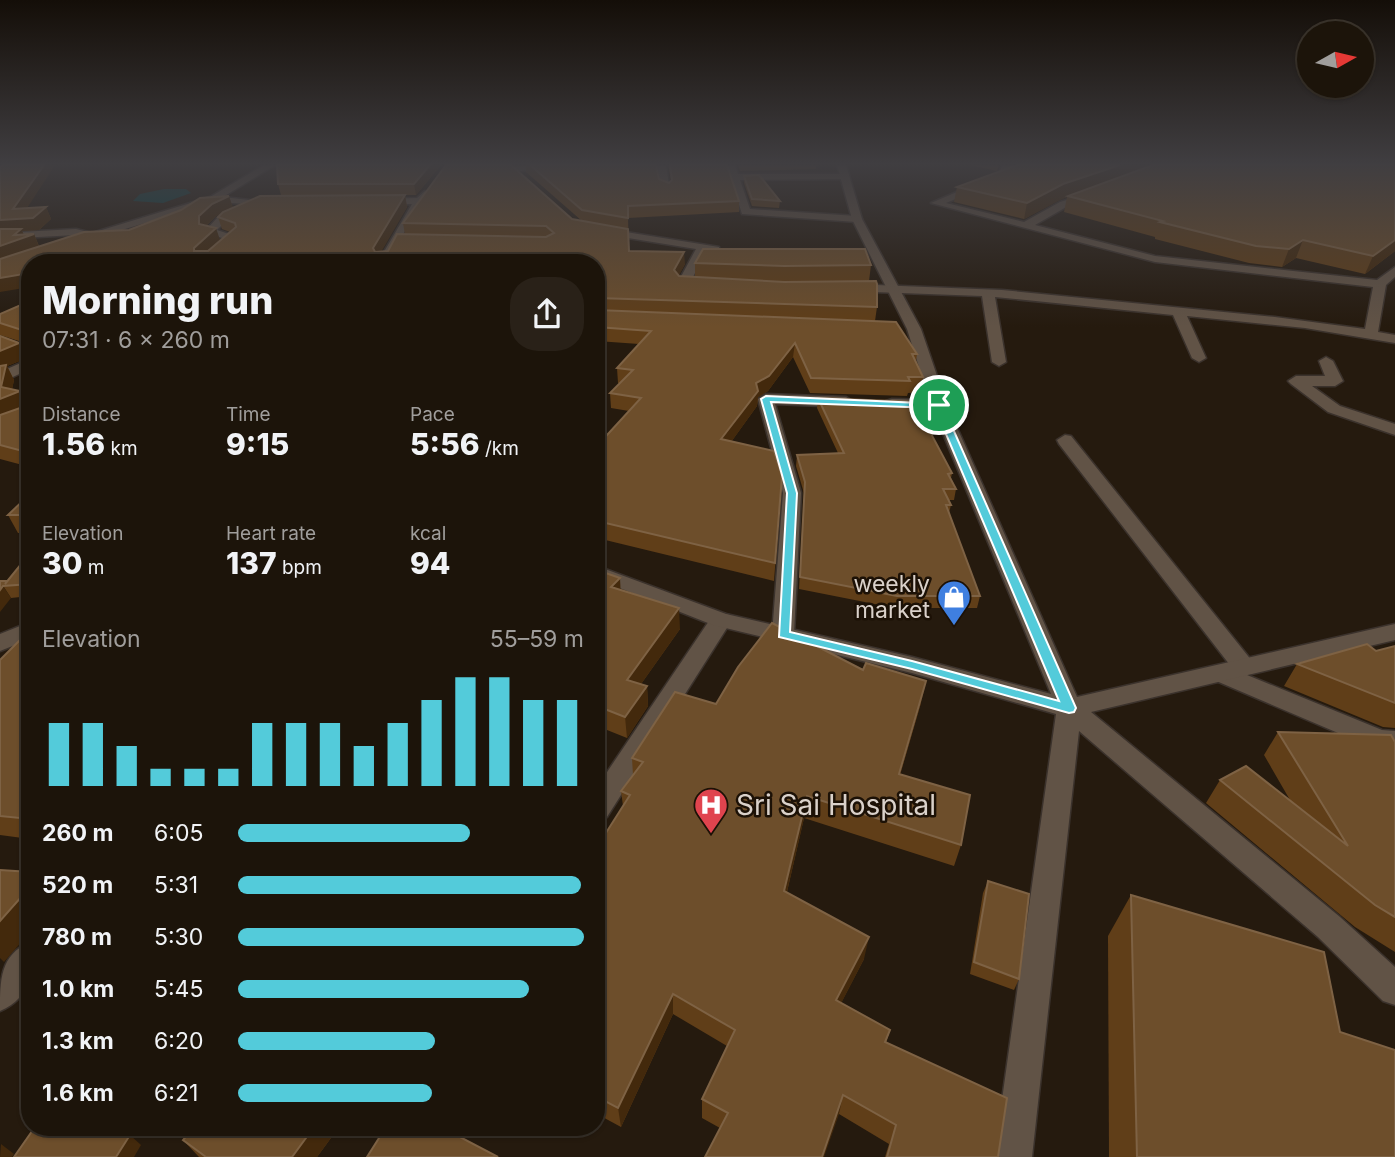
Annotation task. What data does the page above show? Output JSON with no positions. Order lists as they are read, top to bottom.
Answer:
{
  "places": {
    "shop": ["weekly market"],
    "hospital": ["Sri Sai Hospital"]
  },
  "north": "right",
  "page": {
    "heading": ["Morning run", "07:31 · 6 × 260 m"],
    "stats": [
      ["Distance", "1.56 km"],
      ["Time", "9:15"],
      ["Pace", "5:56 /km"],
      ["Elevation", "30 m"],
      ["Heart rate", "137 bpm"],
      ["kcal", "94"]
    ],
    "chart": ["Elevation", "55–59 m"],
    "list": [
      {
        "name": "260 m",
        "note": "6:05"
      },
      {
        "name": "520 m",
        "note": "5:31"
      },
      {
        "name": "780 m",
        "note": "5:30"
      },
      {
        "name": "1.0 km",
        "note": "5:45"
      },
      {
        "name": "1.3 km",
        "note": "6:20"
      },
      {
        "name": "1.6 km",
        "note": "6:21"
      }
    ]
  }
}
